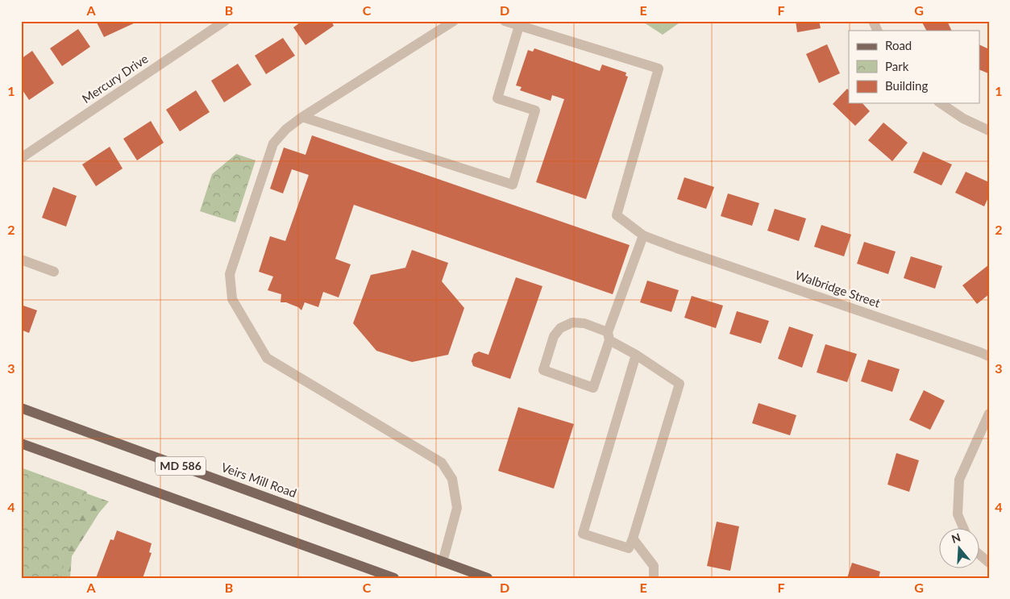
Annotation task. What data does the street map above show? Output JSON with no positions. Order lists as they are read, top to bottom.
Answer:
{
  "streets": {
    "main road": ["MD 586", "Veirs Mill Road"],
    "street": ["Mercury Drive", "Walbridge Street"]
  },
  "legend": ["Road", "Park", "Building"],
  "north": "top",
  "grid": {
    "columns": [
      "A",
      "B",
      "C",
      "D",
      "E",
      "F",
      "G"
    ],
    "rows": [
      "1",
      "2",
      "3",
      "4"
    ]
  }
}
